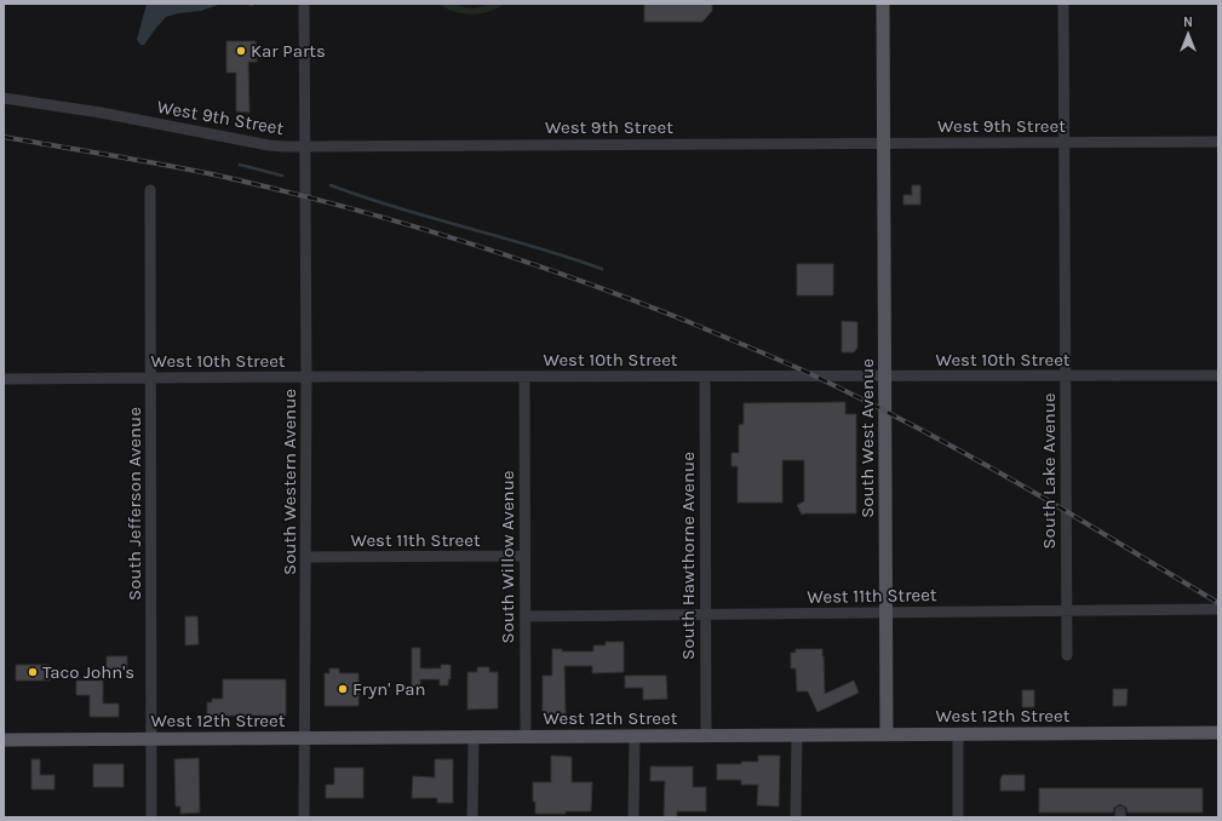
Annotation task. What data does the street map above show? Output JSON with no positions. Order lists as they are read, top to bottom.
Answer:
{
  "streets": {
    "main road": ["South West Avenue", "West 12th Street"],
    "street": [
      "West 9th Street",
      "West 10th Street",
      "South Lake Avenue",
      "South Western Avenue",
      "South Jefferson Avenue",
      "West 11th Street",
      "South Hawthorne Avenue",
      "South Willow Avenue"
    ]
  },
  "crossings": [
    ["West 9th Street", "South West Avenue"],
    ["West 9th Street", "South Lake Avenue"],
    ["West 9th Street", "South Western Avenue"],
    ["West 10th Street", "South West Avenue"],
    ["West 10th Street", "South Lake Avenue"],
    ["West 10th Street", "South Western Avenue"],
    ["West 10th Street", "South Jefferson Avenue"],
    ["West 10th Street", "South Hawthorne Avenue"],
    ["West 10th Street", "South Willow Avenue"],
    ["South West Avenue", "West 11th Street"],
    ["South West Avenue", "West 12th Street"],
    ["South Lake Avenue", "West 11th Street"],
    ["South Western Avenue", "West 11th Street"],
    ["South Western Avenue", "West 12th Street"],
    ["South Jefferson Avenue", "West 12th Street"],
    ["West 11th Street", "South Hawthorne Avenue"],
    ["West 11th Street", "South Willow Avenue"],
    ["South Hawthorne Avenue", "West 12th Street"],
    ["South Willow Avenue", "West 12th Street"]
  ],
  "places": ["Kar Parts", "Taco John's", "Fryn' Pan"],
  "north": "top"
}
